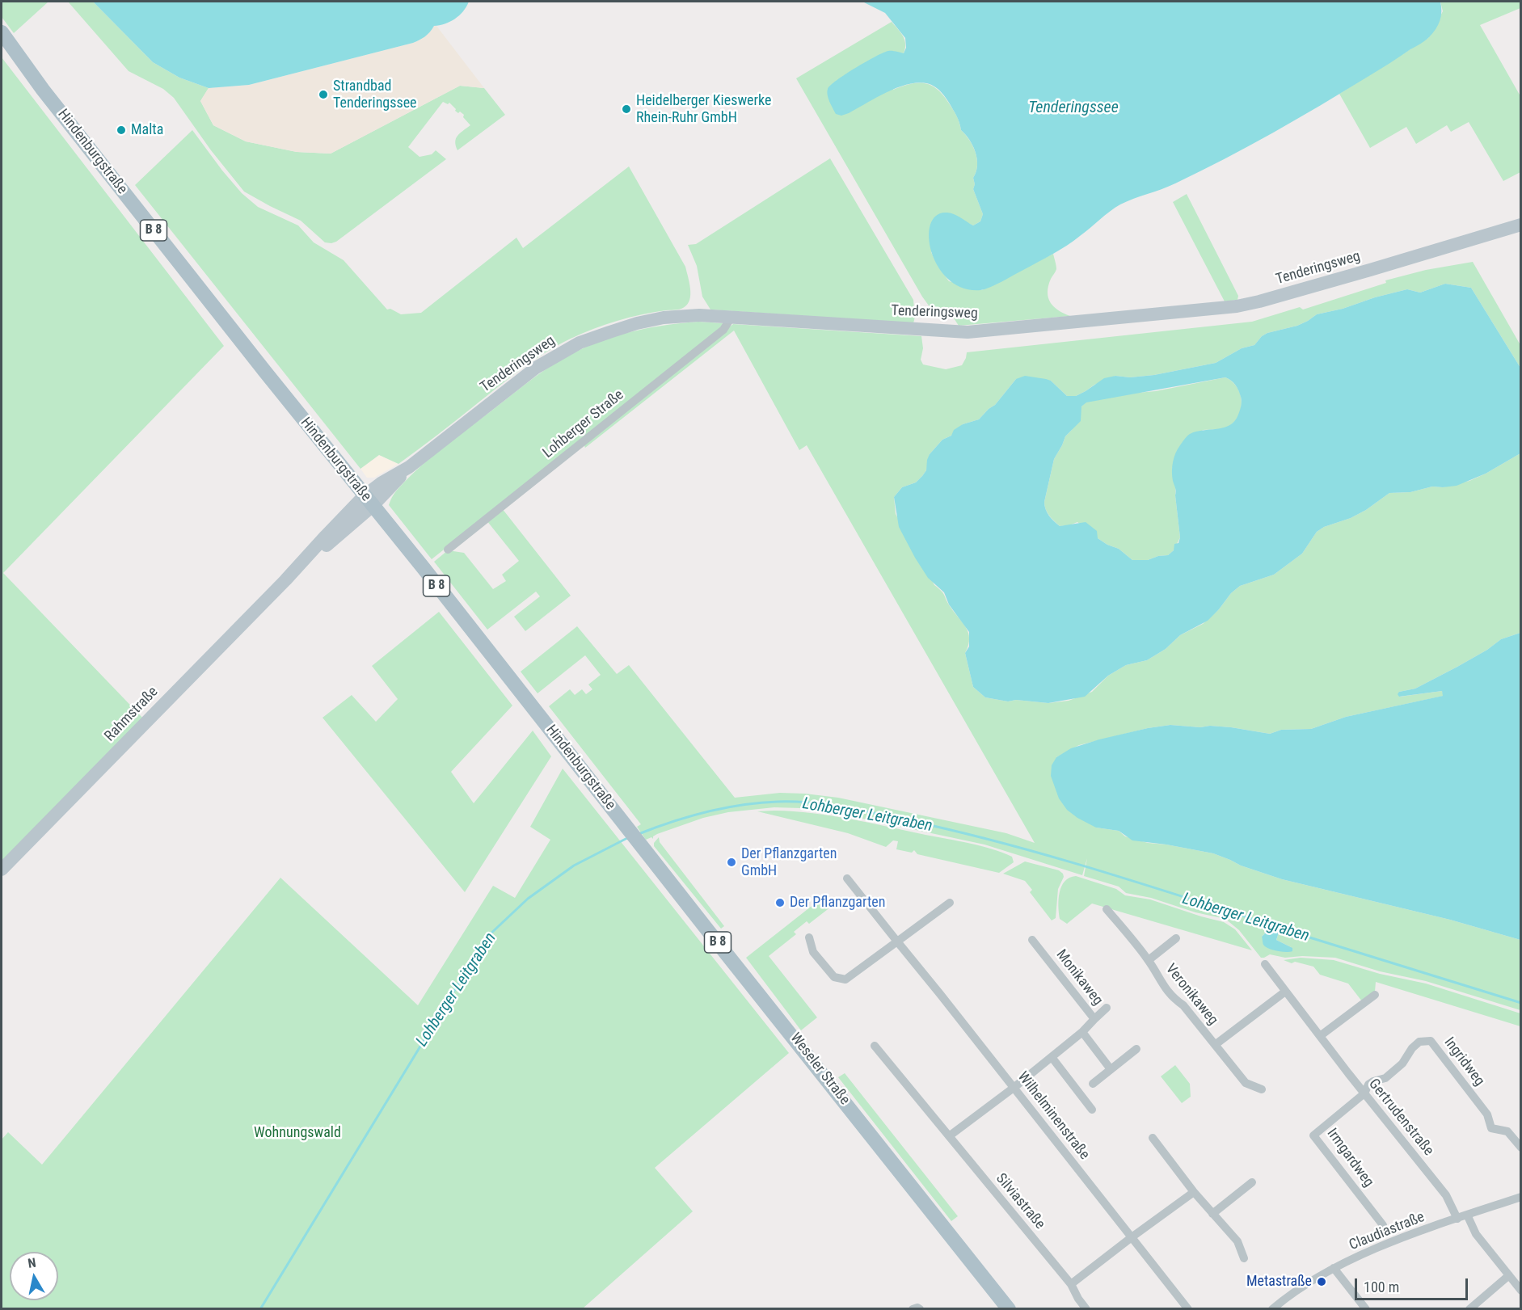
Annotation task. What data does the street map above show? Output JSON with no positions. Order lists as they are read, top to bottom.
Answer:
{
  "streets": {
    "main road": ["Hindenburgstraße", "B 8", "Weseler Straße"],
    "street": [
      "Tenderingsweg",
      "Lohberger Straße",
      "Rahmstraße",
      "Monikaweg",
      "Veronikaweg",
      "Ingridweg",
      "Wilhelminenstraße",
      "Gertrudenstraße",
      "Irmgardweg",
      "Silviastraße",
      "Claudiastraße"
    ]
  },
  "crossings": [
    ["Hindenburgstraße", "Tenderingsweg"],
    ["Hindenburgstraße", "Rahmstraße"],
    ["Hindenburgstraße", "Weseler Straße"],
    ["Tenderingsweg", "Lohberger Straße"],
    ["Tenderingsweg", "Rahmstraße"],
    ["Monikaweg", "Wilhelminenstraße"],
    ["Veronikaweg", "Gertrudenstraße"],
    ["Ingridweg", "Gertrudenstraße"],
    ["Ingridweg", "Irmgardweg"],
    ["Gertrudenstraße", "Irmgardweg"],
    ["Gertrudenstraße", "Claudiastraße"]
  ],
  "water": ["Tenderingssee", "Lohberger Leitgraben"],
  "parks": ["Wohnungswald"],
  "places": [
    "Strandbad Tenderingssee",
    "Heidelberger Kieswerke Rhein-Ruhr GmbH",
    "Malta",
    "Der Pflanzgarten GmbH",
    "Der Pflanzgarten",
    "Metastraße"
  ],
  "scale_bar": "100 m",
  "north": "top"
}
